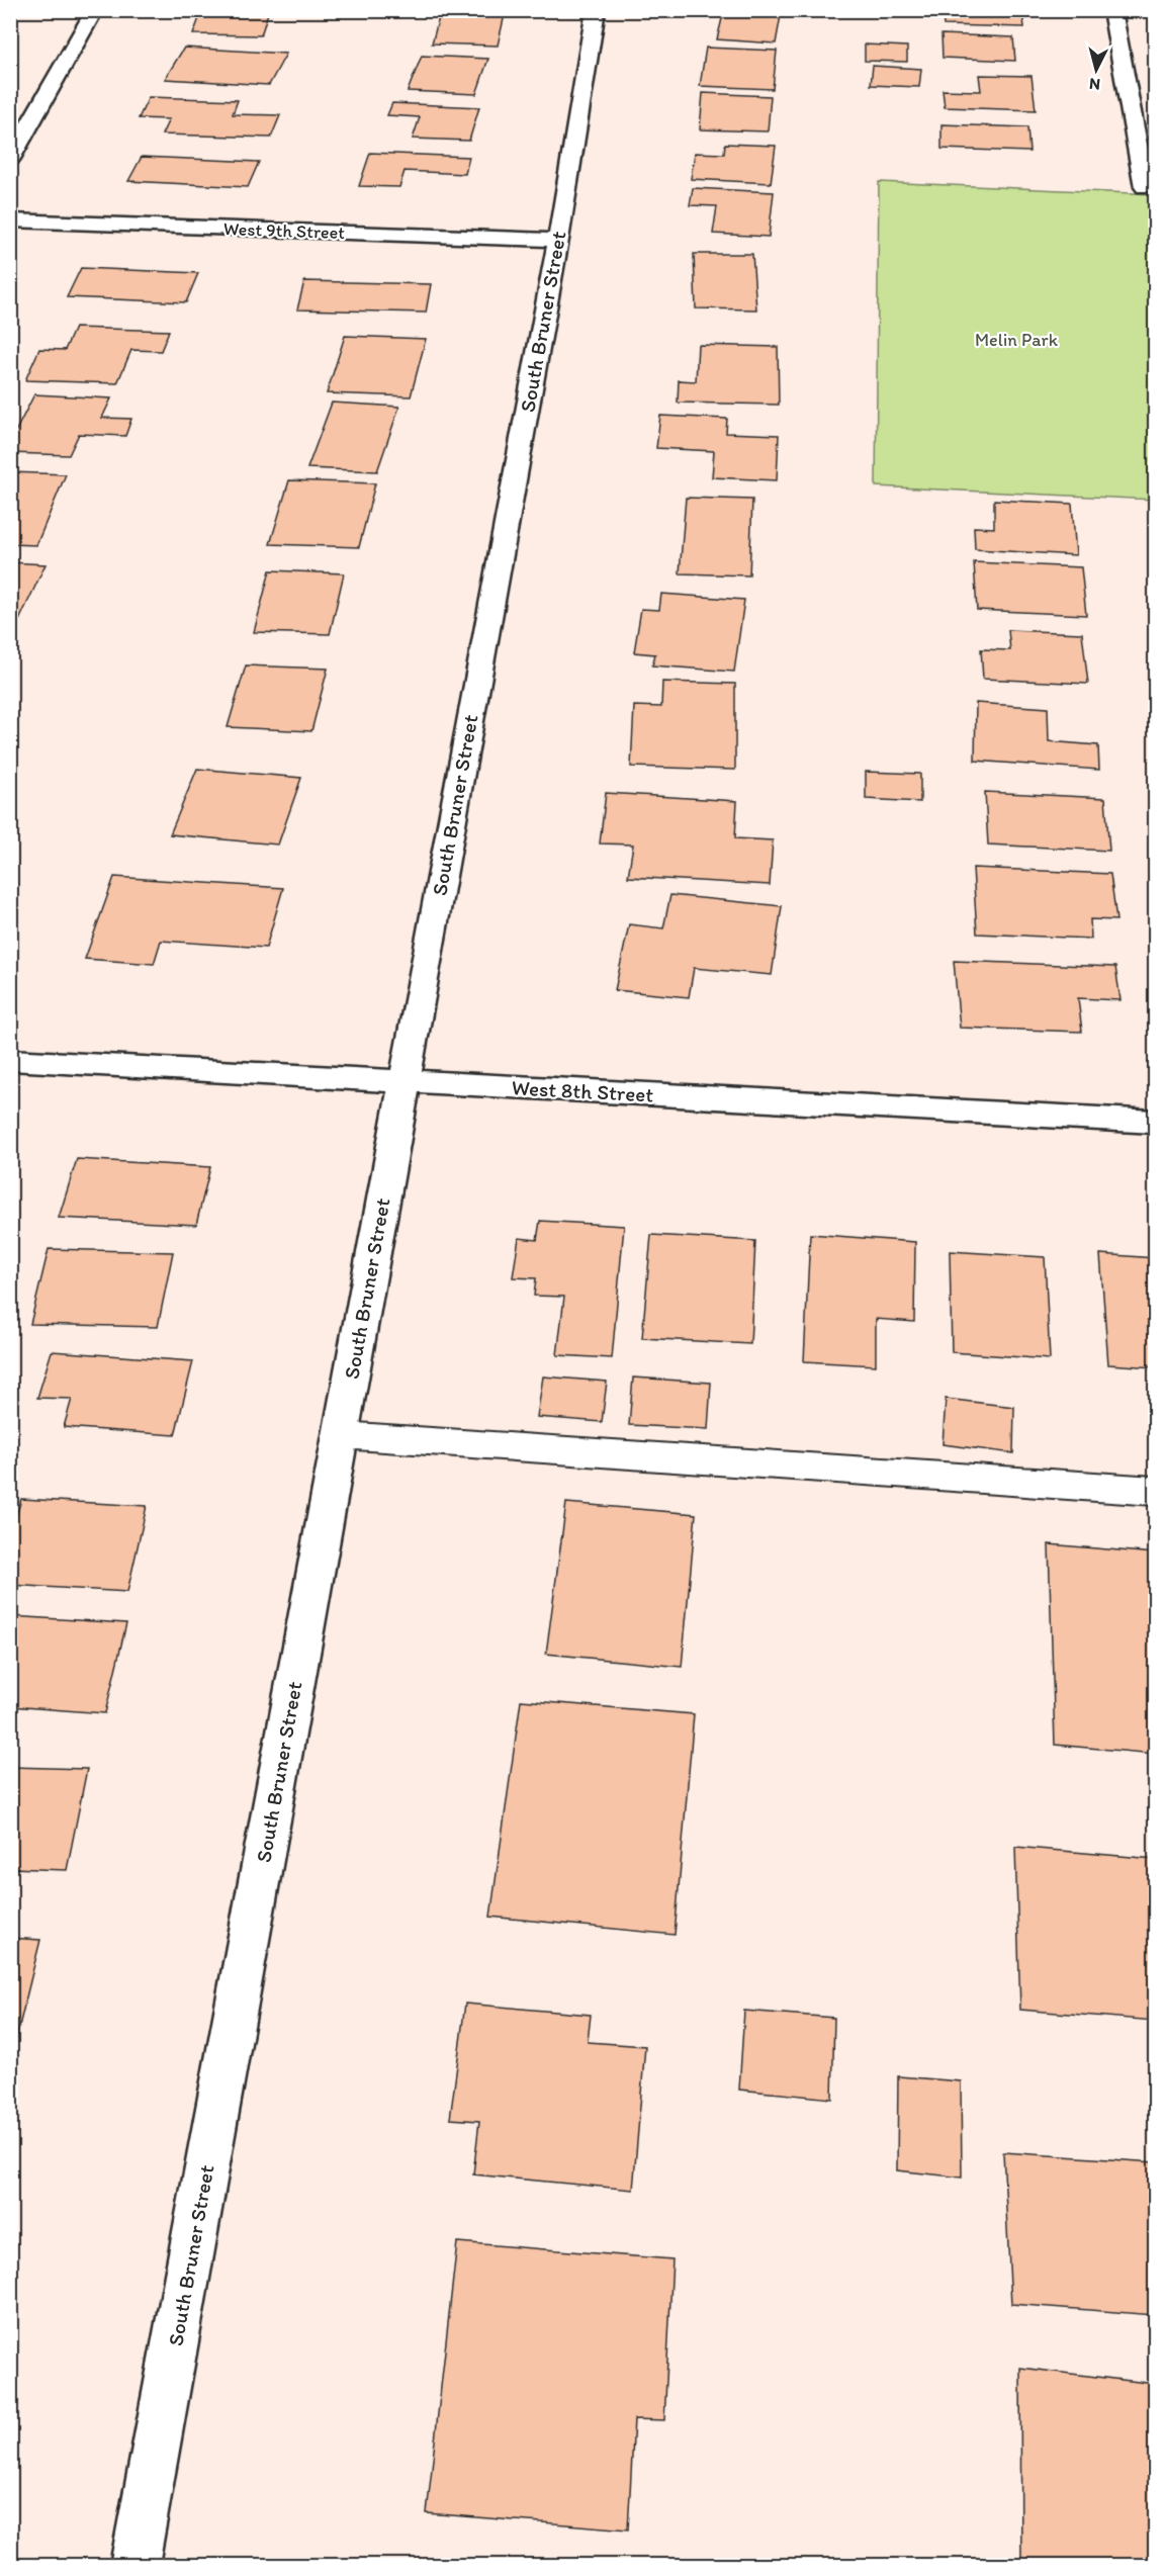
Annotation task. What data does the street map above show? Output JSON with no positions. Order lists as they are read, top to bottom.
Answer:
{
  "streets": {
    "street": ["West 9th Street", "South Bruner Street", "West 8th Street"]
  },
  "crossings": [
    ["West 9th Street", "South Bruner Street"],
    ["South Bruner Street", "West 8th Street"]
  ],
  "parks": ["Melin Park"],
  "north": "bottom"
}
